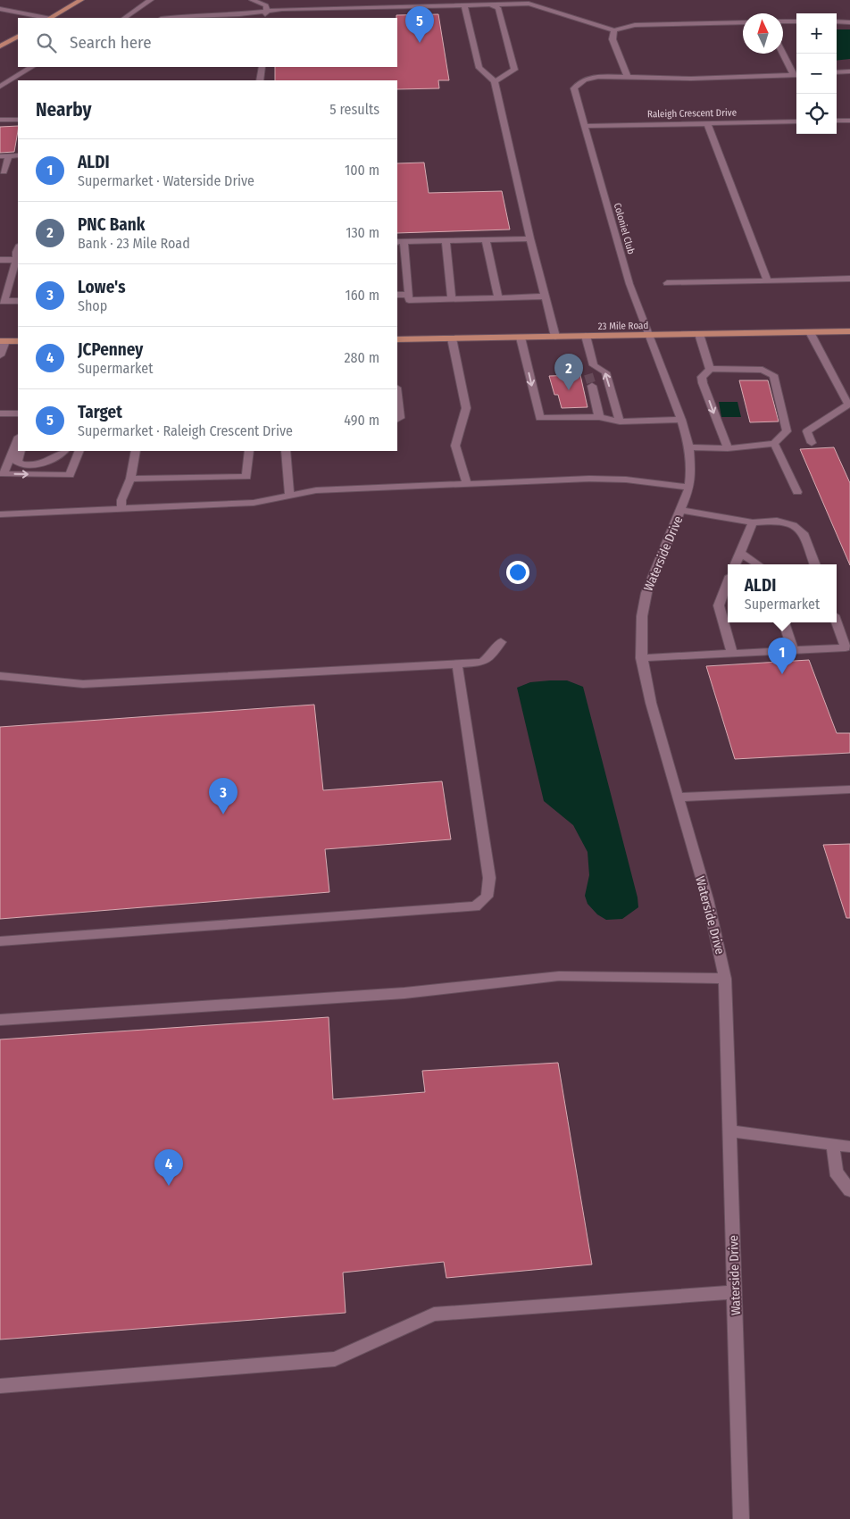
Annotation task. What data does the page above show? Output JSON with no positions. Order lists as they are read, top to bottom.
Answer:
{
  "streets": {
    "main road": ["23 Mile Road"],
    "street": ["Raleigh Crescent Drive", "Coloniel Club", "Waterside Drive"]
  },
  "crossings": [
    ["Raleigh Crescent Drive", "Coloniel Club"],
    ["Coloniel Club", "23 Mile Road"],
    ["Coloniel Club", "Waterside Drive"],
    ["23 Mile Road", "Waterside Drive"]
  ],
  "north": "top",
  "page": {
    "pins": [
      "5",
      "2",
      "1",
      "3",
      "4"
    ],
    "map_buttons": ["+", "−"],
    "search": "Search here",
    "heading": ["Nearby", "5 results"],
    "list": [
      {
        "mark": "1",
        "name": "ALDI",
        "note": "Supermarket · Waterside Drive",
        "value": "100 m"
      },
      {
        "mark": "2",
        "name": "PNC Bank",
        "note": "Bank · 23 Mile Road",
        "value": "130 m"
      },
      {
        "mark": "3",
        "name": "Lowe's",
        "note": "Shop",
        "value": "160 m"
      },
      {
        "mark": "4",
        "name": "JCPenney",
        "note": "Supermarket",
        "value": "280 m"
      },
      {
        "mark": "5",
        "name": "Target",
        "note": "Supermarket · Raleigh Crescent Drive",
        "value": "490 m"
      }
    ],
    "popup": ["ALDI", "Supermarket"]
  }
}
